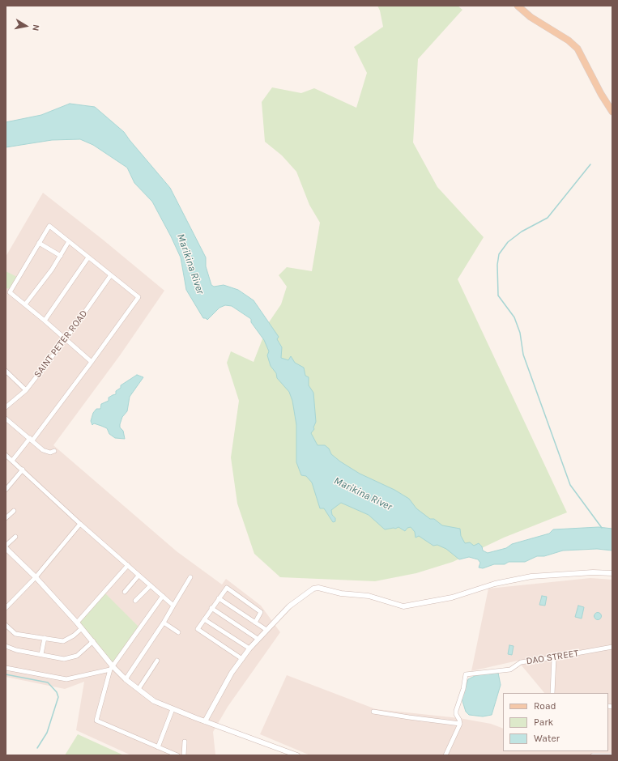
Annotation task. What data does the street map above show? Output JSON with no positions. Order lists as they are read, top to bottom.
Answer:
{
  "streets": {
    "street": ["SAINT PETER ROAD", "DAO STREET"]
  },
  "water": ["Marikina River"],
  "legend": ["Road", "Park", "Water"],
  "north": "right"
}
